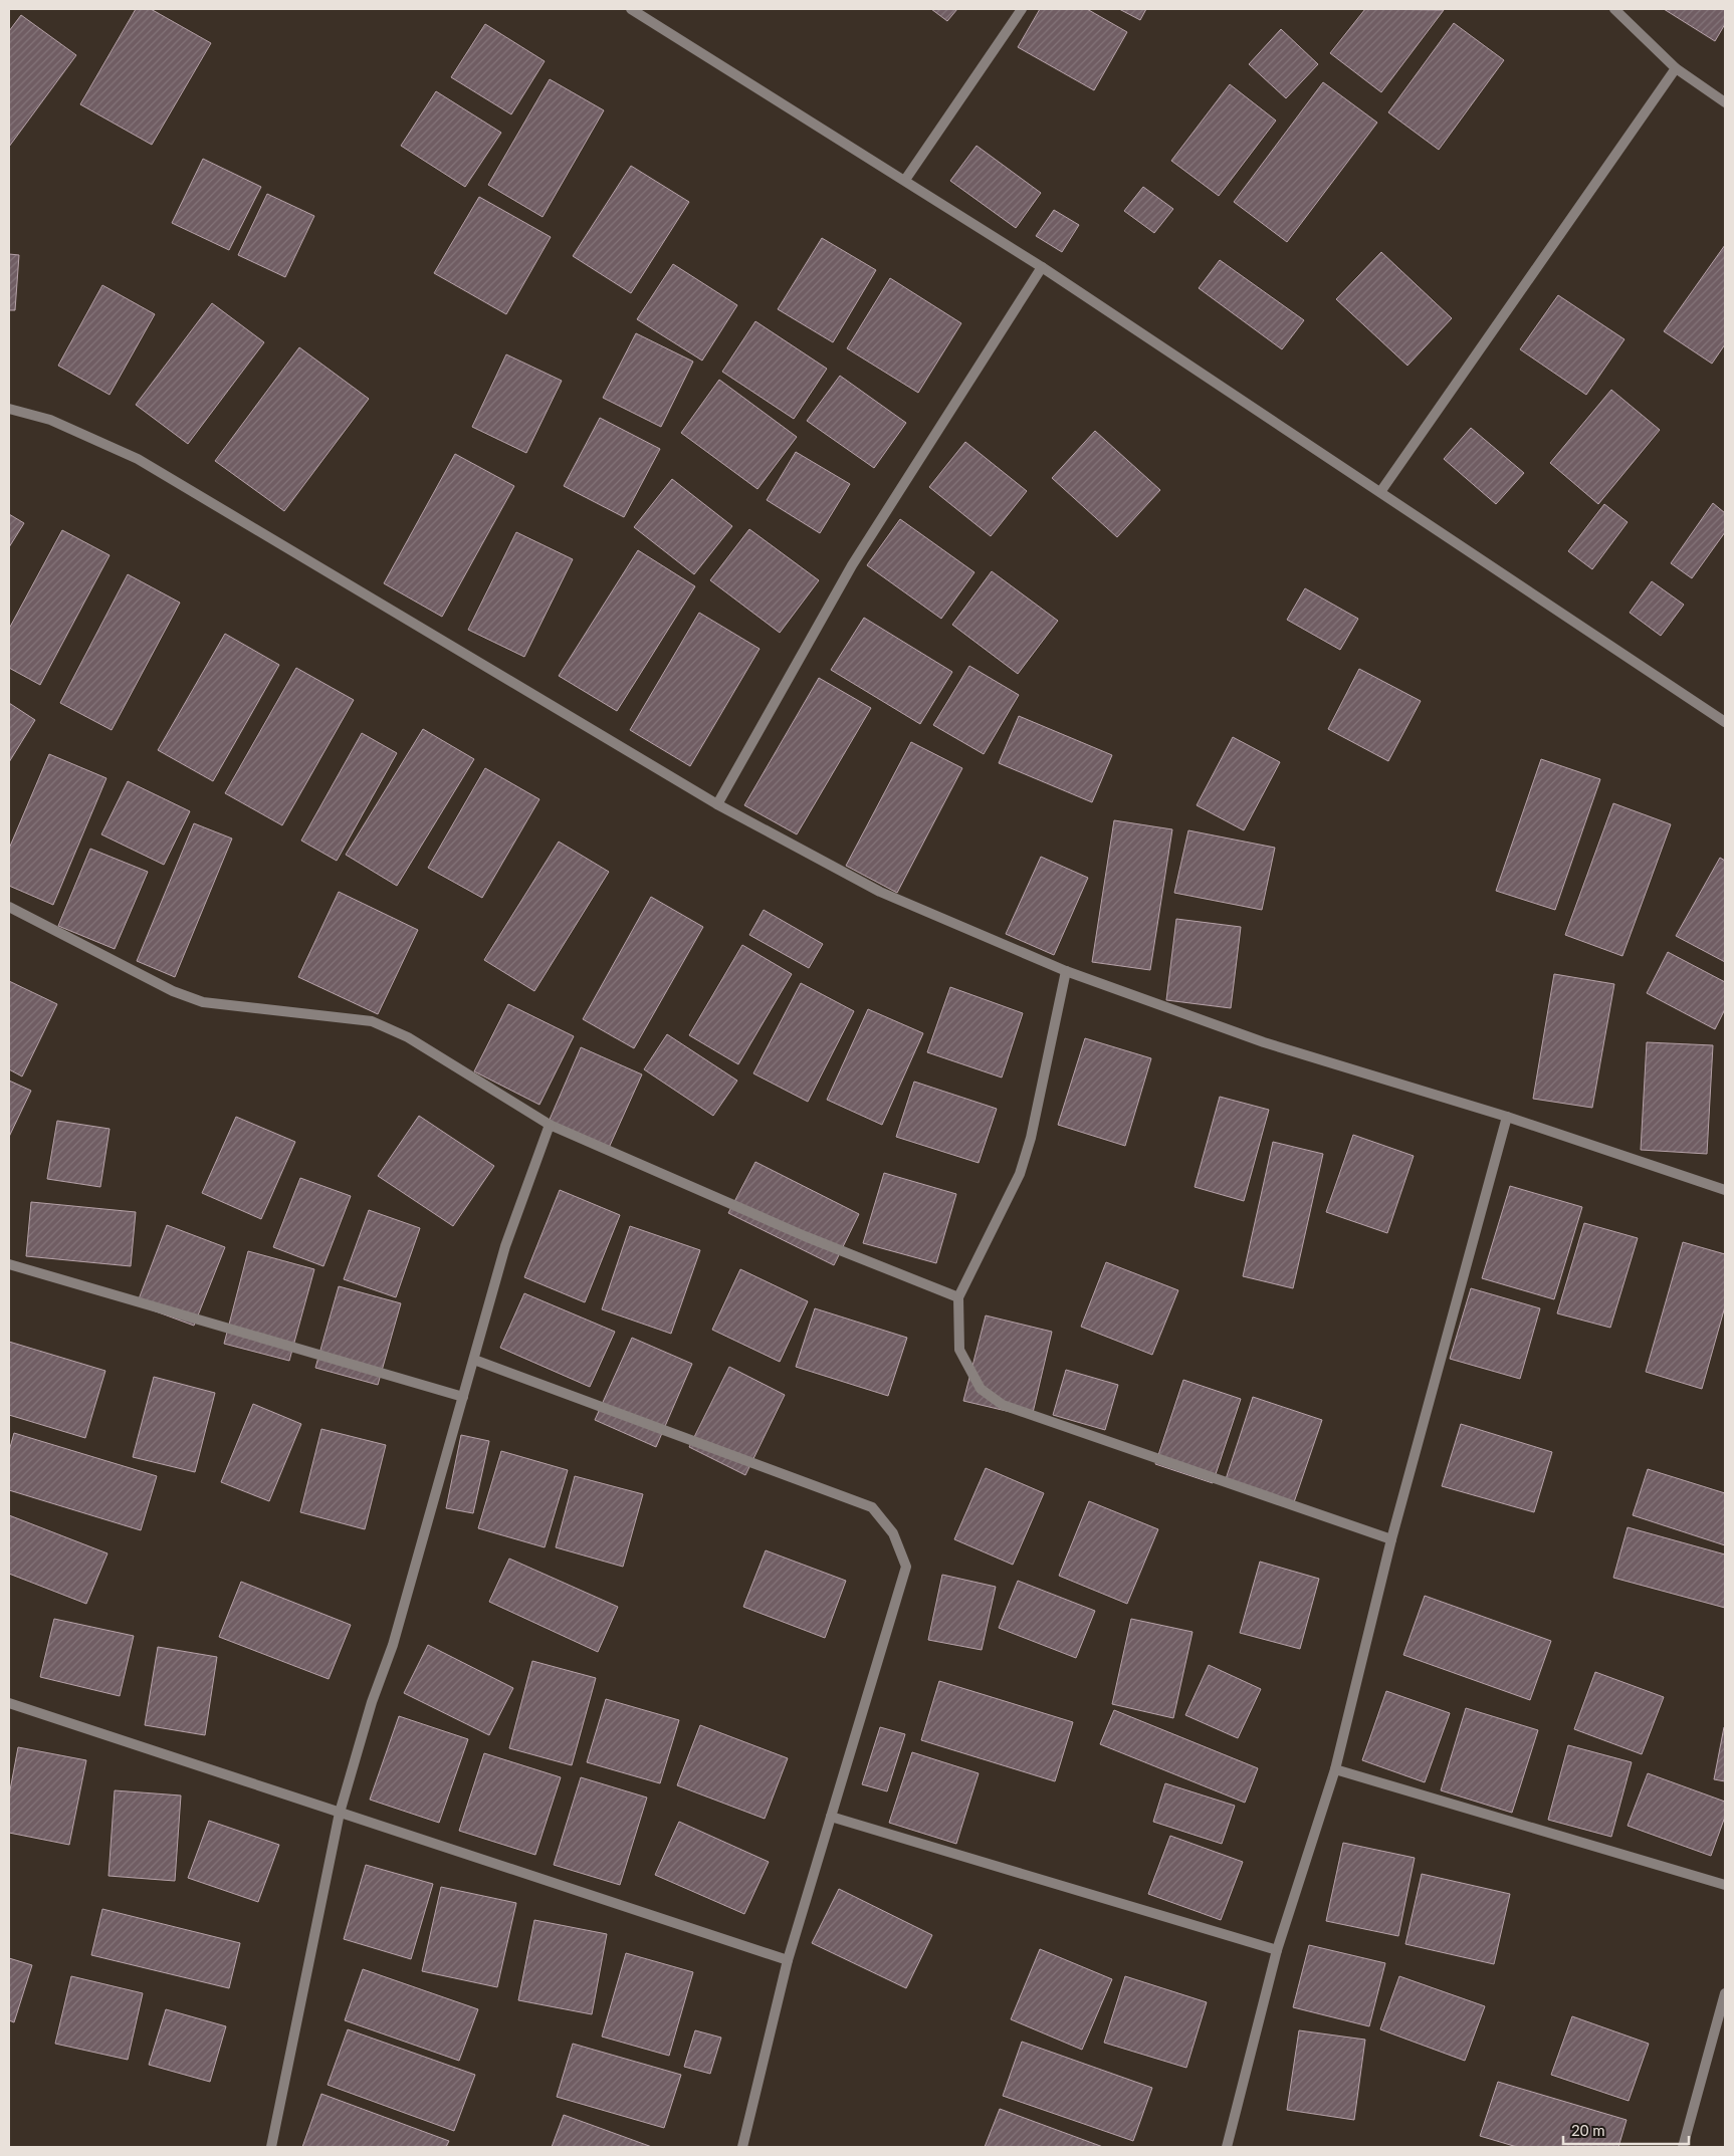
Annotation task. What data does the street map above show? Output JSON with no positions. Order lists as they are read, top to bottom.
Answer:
{
  "scale_bar": "20 m"
}
